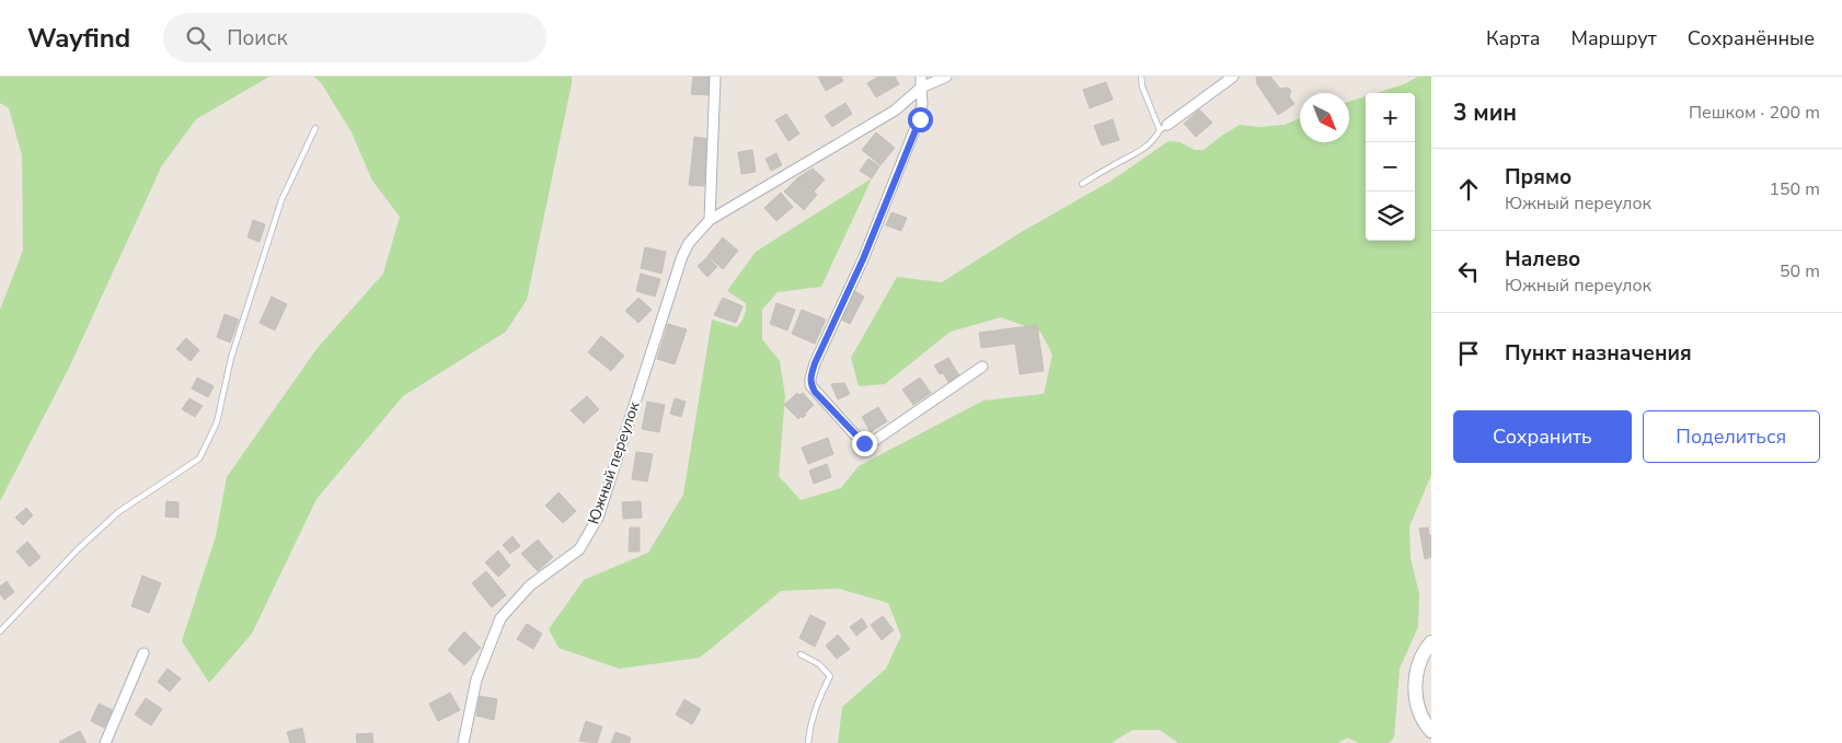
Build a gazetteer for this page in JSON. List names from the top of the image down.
{
  "streets": {
    "street": ["Южный переулок"]
  },
  "north": "bottom right",
  "page": {
    "header": "Wayfind",
    "search": "Поиск",
    "nav": ["Карта", "Маршрут", "Сохранённые"],
    "heading": ["3 мин", "Пешком · 200 m"],
    "map_buttons": ["+", "−"],
    "list": [
      ["Прямо", "Южный переулок", "150 m"],
      ["Налево", "Южный переулок", "50 m"],
      "Пункт назначения"
    ],
    "buttons": ["Сохранить", "Поделиться"]
  }
}
